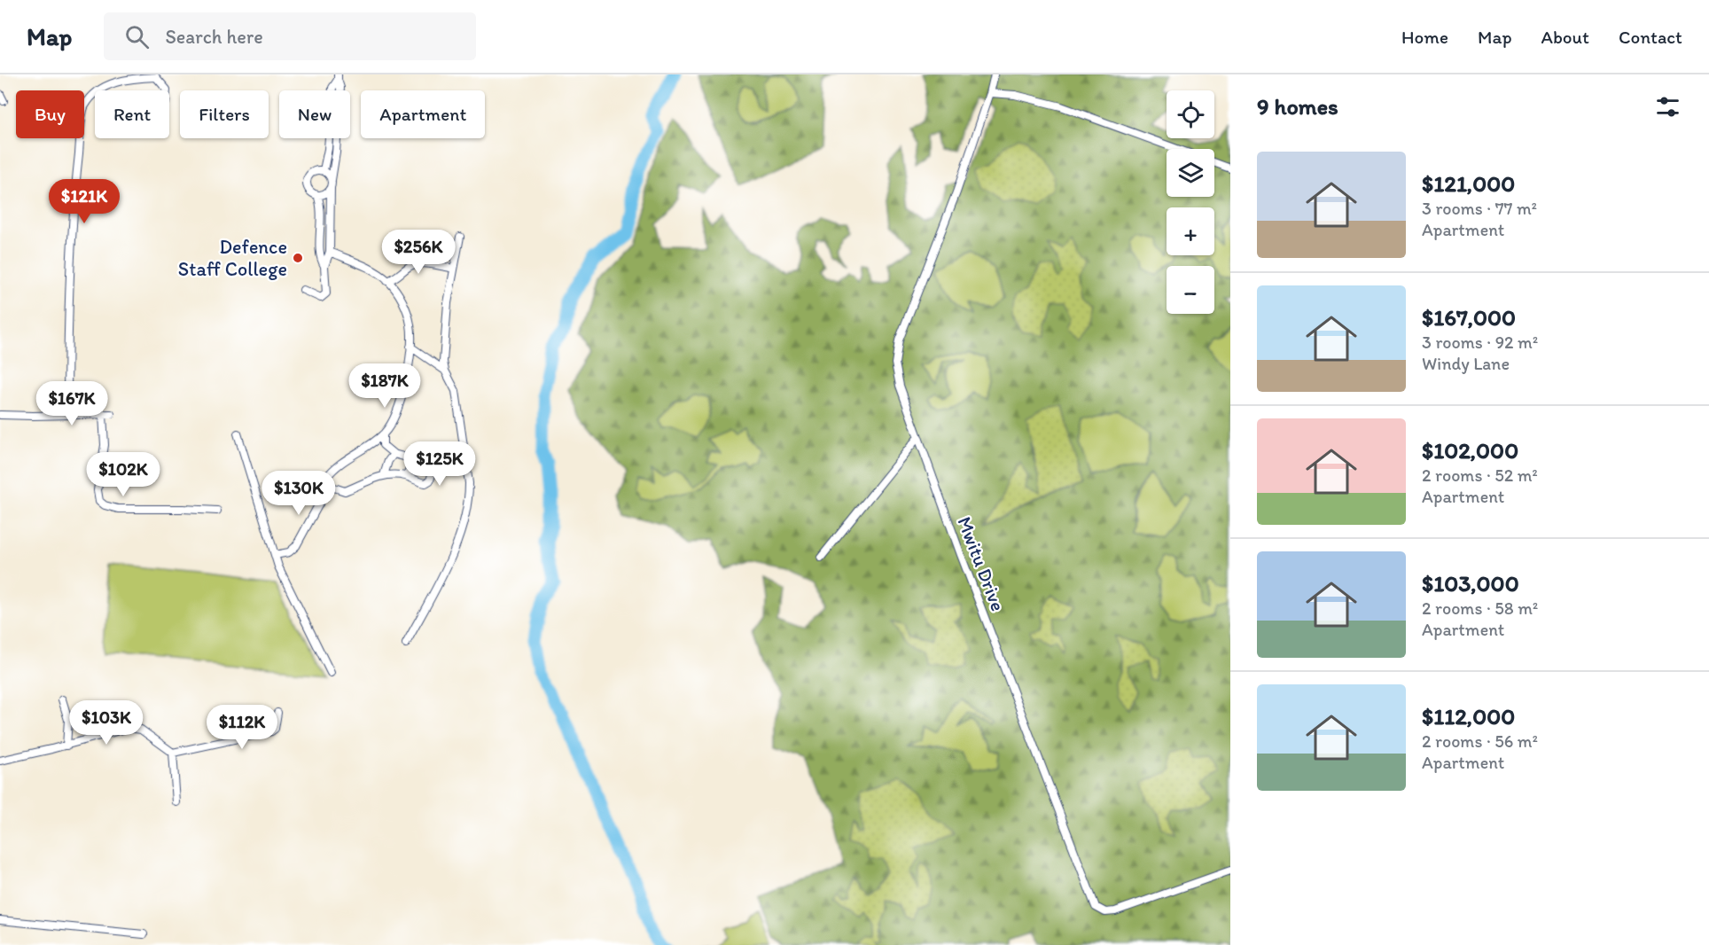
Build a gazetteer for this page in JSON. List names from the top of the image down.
{
  "streets": {
    "street": ["Mwitu Drive"]
  },
  "places": ["Defence Staff College"],
  "page": {
    "header": "Map",
    "search": "Search here",
    "nav": [
      "Home",
      "Map",
      "About",
      "Contact"
    ],
    "heading": "9 homes",
    "map_buttons": ["+", "−"],
    "chip": [
      "Buy",
      "Rent",
      "Filters",
      "New",
      "Apartment"
    ],
    "list": [
      {
        "name": "$121,000",
        "note": "3 rooms · 77 m² · Apartment"
      },
      {
        "name": "$167,000",
        "note": "3 rooms · 92 m² · Windy Lane"
      },
      {
        "name": "$102,000",
        "note": "2 rooms · 52 m² · Apartment"
      },
      {
        "name": "$103,000",
        "note": "2 rooms · 58 m² · Apartment"
      },
      {
        "name": "$112,000",
        "note": "2 rooms · 56 m² · Apartment"
      }
    ],
    "price": [
      "$121K",
      "$256K",
      "$187K",
      "$167K",
      "$125K",
      "$102K",
      "$130K",
      "$103K",
      "$112K"
    ]
  }
}
